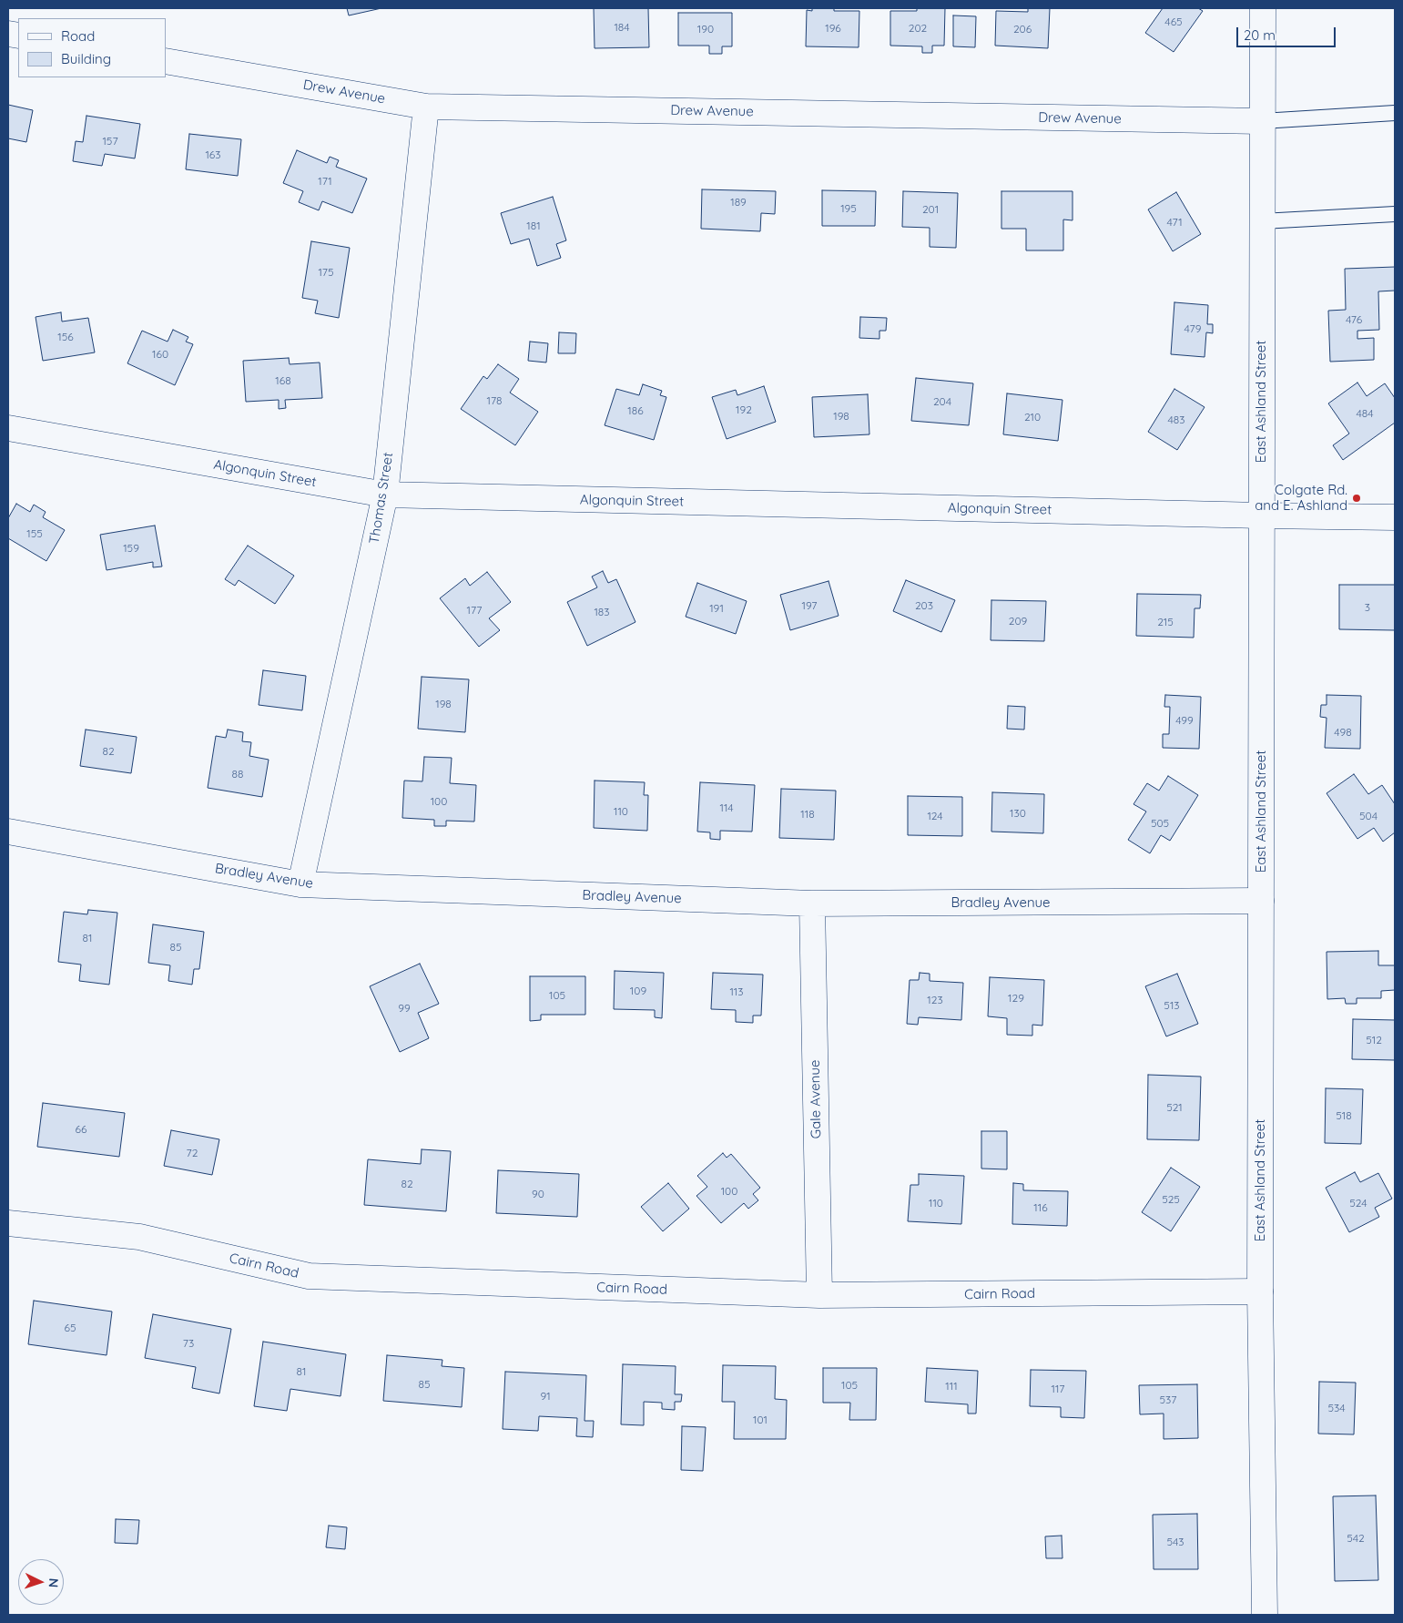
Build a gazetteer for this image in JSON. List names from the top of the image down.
{
  "streets": {
    "street": [
      "Drew Avenue",
      "East Ashland Street",
      "Algonquin Street",
      "Thomas Street",
      "Bradley Avenue",
      "Gale Avenue",
      "Cairn Road"
    ]
  },
  "crossings": [
    ["Drew Avenue", "East Ashland Street"],
    ["Drew Avenue", "Thomas Street"],
    ["East Ashland Street", "Algonquin Street"],
    ["East Ashland Street", "Bradley Avenue"],
    ["East Ashland Street", "Cairn Road"],
    ["Algonquin Street", "Thomas Street"],
    ["Thomas Street", "Bradley Avenue"],
    ["Bradley Avenue", "Gale Avenue"],
    ["Gale Avenue", "Cairn Road"]
  ],
  "places": ["Colgate Rd. and E. Ashland"],
  "house_numbers": [
    "465",
    "184",
    "196",
    "202",
    "190",
    "206",
    "157",
    "163",
    "171",
    "189",
    "195",
    "201",
    "471",
    "181",
    "175",
    "476",
    "479",
    "156",
    "160",
    "168",
    "178",
    "204",
    "192",
    "186",
    "484",
    "198",
    "210",
    "483",
    "155",
    "159",
    "197",
    "203",
    "3",
    "191",
    "177",
    "183",
    "209",
    "215",
    "198",
    "499",
    "498",
    "82",
    "88",
    "100",
    "114",
    "110",
    "130",
    "118",
    "124",
    "504",
    "505",
    "81",
    "85",
    "109",
    "113",
    "105",
    "129",
    "123",
    "513",
    "99",
    "512",
    "521",
    "518",
    "66",
    "72",
    "82",
    "100",
    "90",
    "525",
    "110",
    "524",
    "116",
    "65",
    "73",
    "81",
    "85",
    "105",
    "111",
    "117",
    "91",
    "537",
    "534",
    "101",
    "542",
    "543"
  ],
  "legend": ["Road", "Building"],
  "scale_bar": "20 m",
  "north": "right"
}
